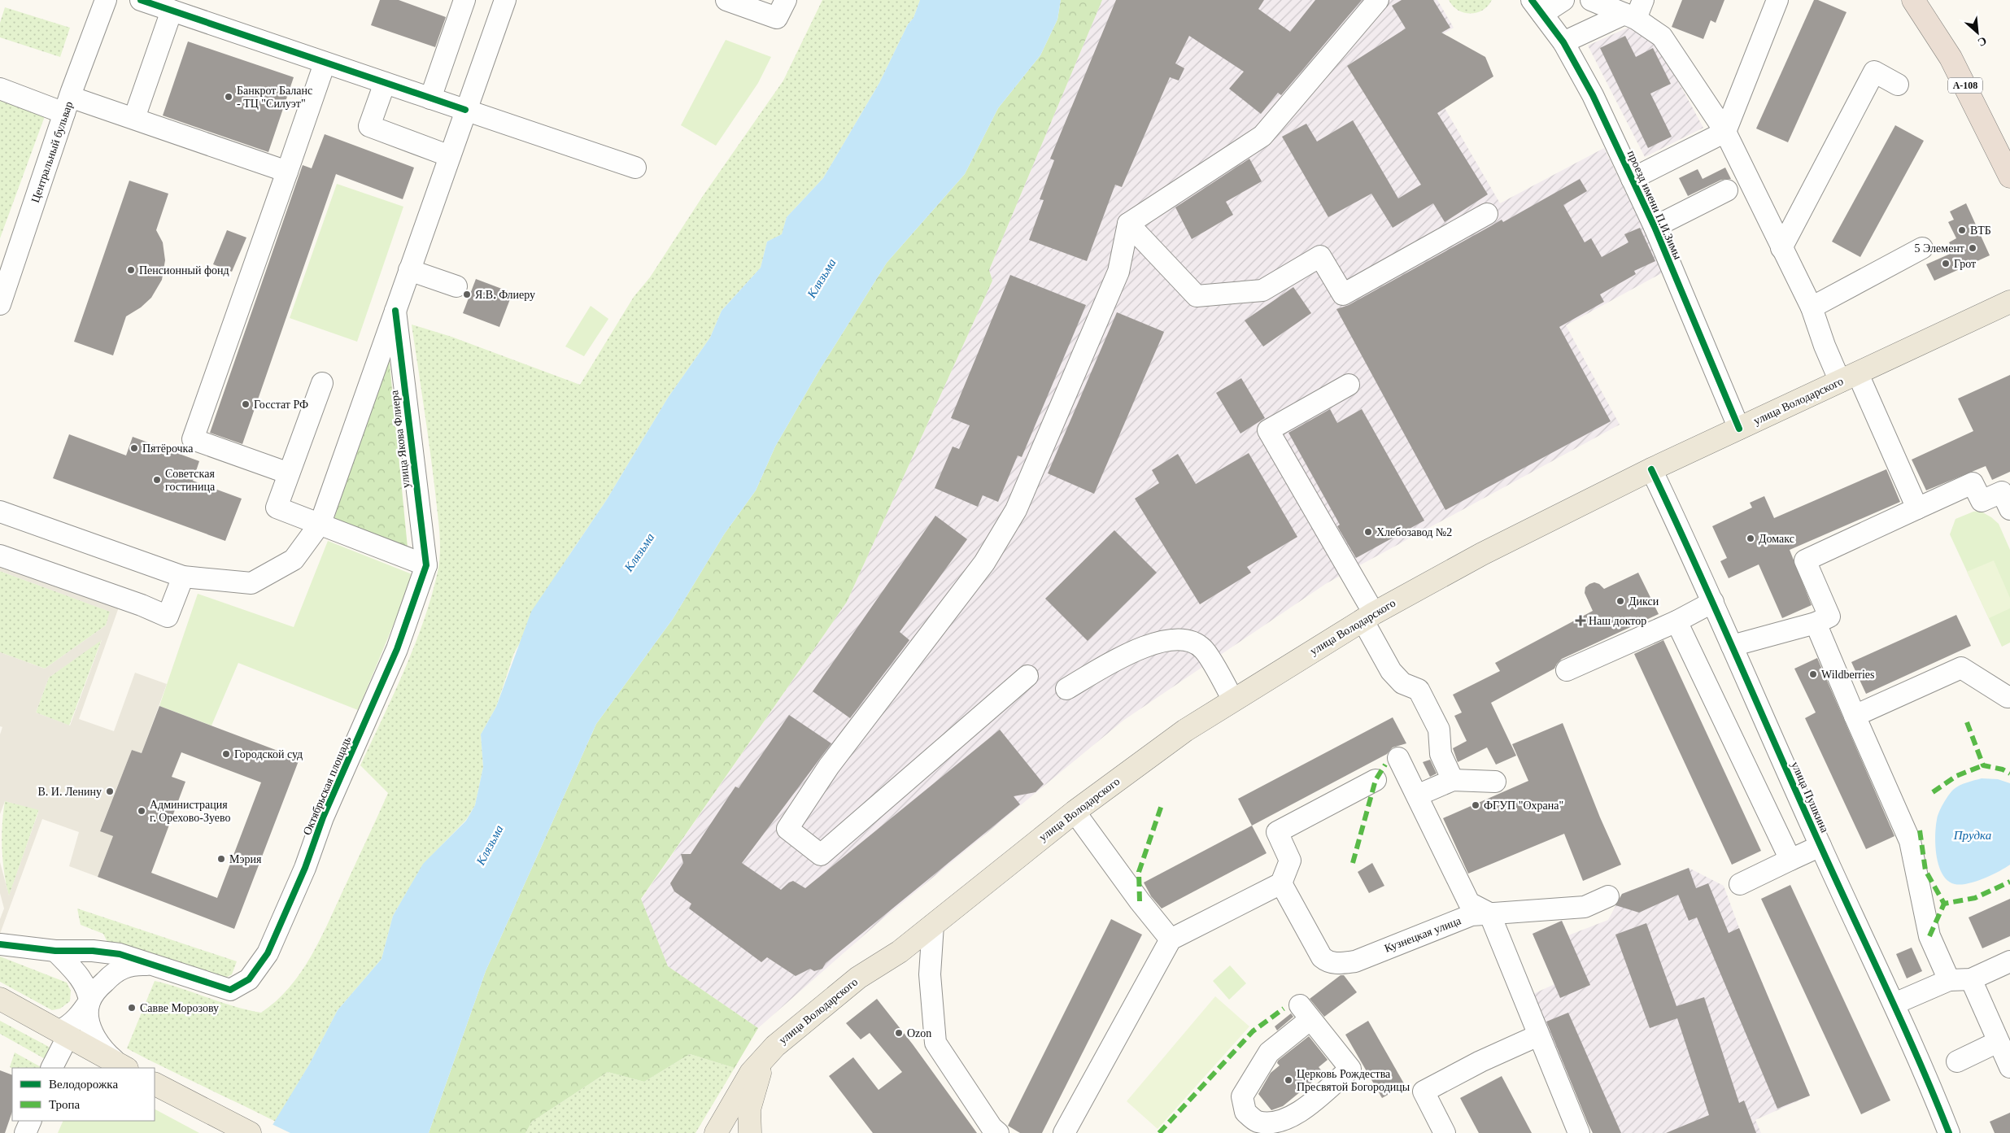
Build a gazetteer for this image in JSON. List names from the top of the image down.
{
  "streets": {
    "highway": ["А-108"],
    "main road": ["улица Володарского"],
    "street": [
      "Центральный бульвар",
      "проезд имени П.И.Зимы",
      "улица Якова Флиера",
      "Октябрьская площадь",
      "улица Пушкина",
      "Кузнецкая улица"
    ]
  },
  "crossings": [
    ["проезд имени П.И.Зимы", "улица Володарского"],
    ["улица Володарского", "улица Пушкина"],
    ["улица Якова Флиера", "Октябрьская площадь"]
  ],
  "water": ["Клязьма", "Прудка"],
  "places": {
    "other": [
      "Банкрот Баланс - ТЦ \"Силуэт\"",
      "ВТБ",
      "5 Элемент",
      "Грот",
      "Пенсионный фонд",
      "Я.В. Флиеру",
      "Госстат РФ",
      "Пятёрочка",
      "Советская гостиница",
      "Хлебозавод №2",
      "Домакс",
      "Дикси",
      "Wildberries",
      "Городской суд",
      "В. И. Ленину",
      "ФГУП \"Охрана\"",
      "Администрация г. Орехово-Зуево",
      "Мэрия",
      "Савве Морозову",
      "Ozon",
      "Церковь Рождества Пресвятой Богородицы"
    ],
    "health": ["Наш доктор"]
  },
  "legend": ["Велодорожка", "Тропа"],
  "north": "bottom right"
}
